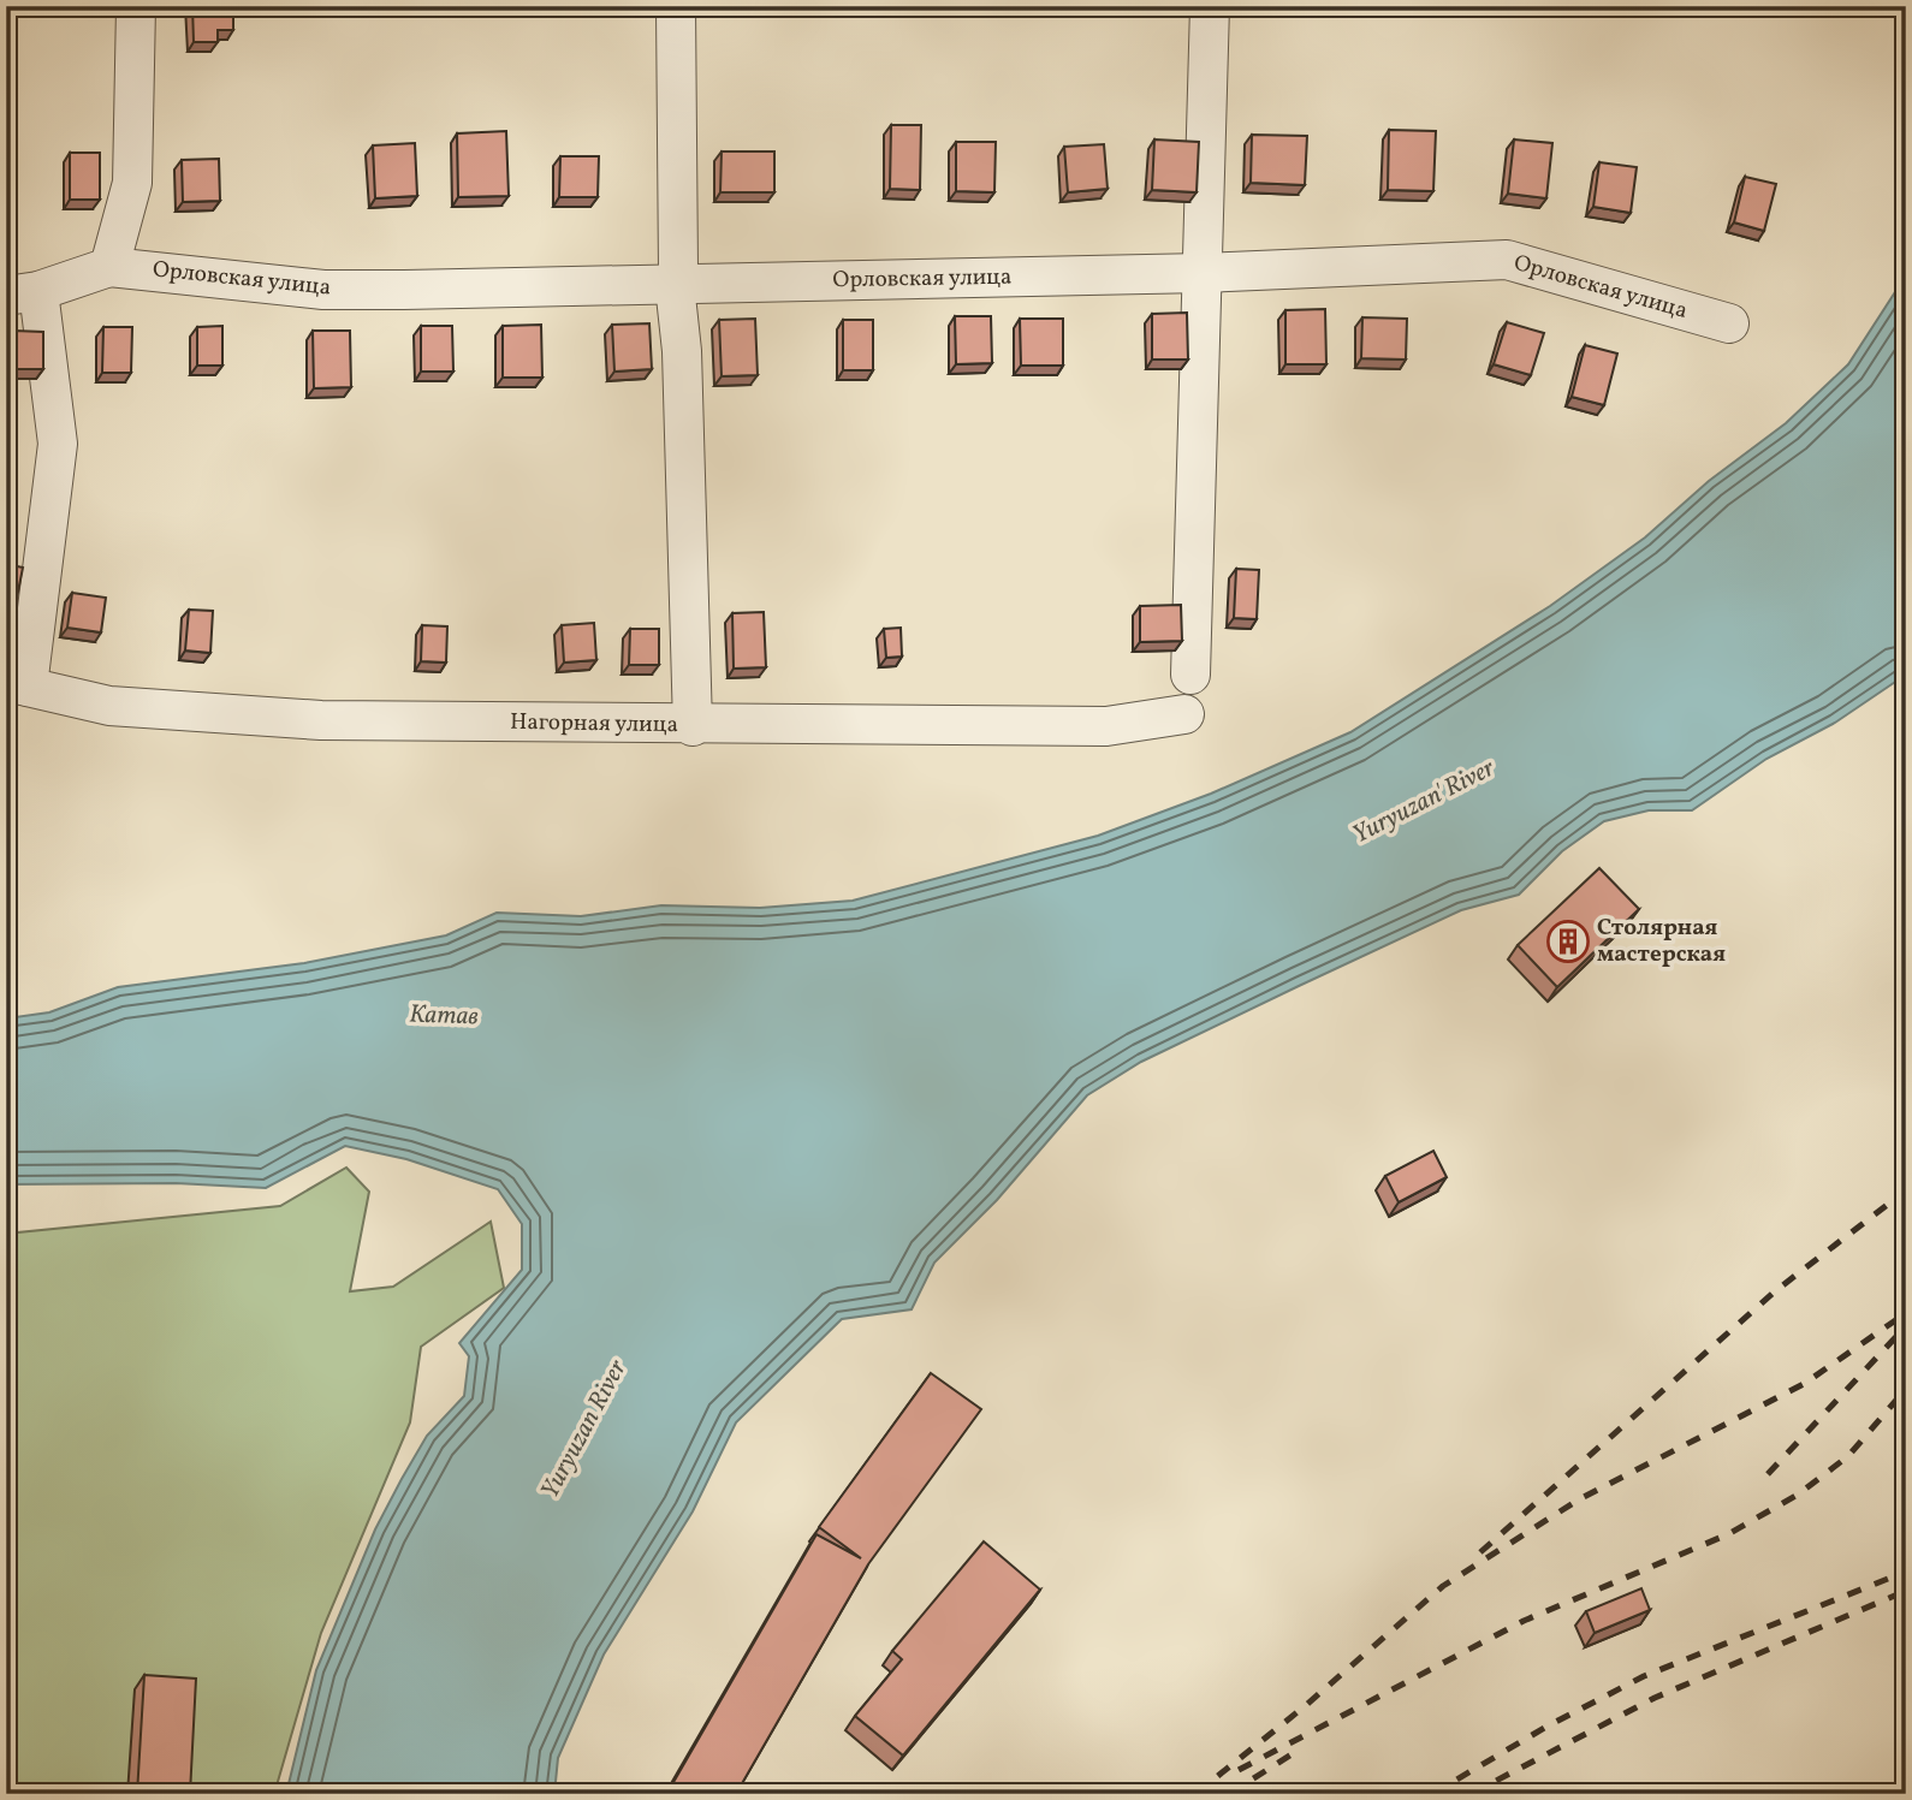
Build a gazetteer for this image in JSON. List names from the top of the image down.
{
  "streets": {
    "street": ["Орловская улица", "Нагорная улица"]
  },
  "water": ["Yuryuzan' River", "Катав", "Yuryuzan River"],
  "places": {
    "building": ["Столярная мастерская"]
  }
}
